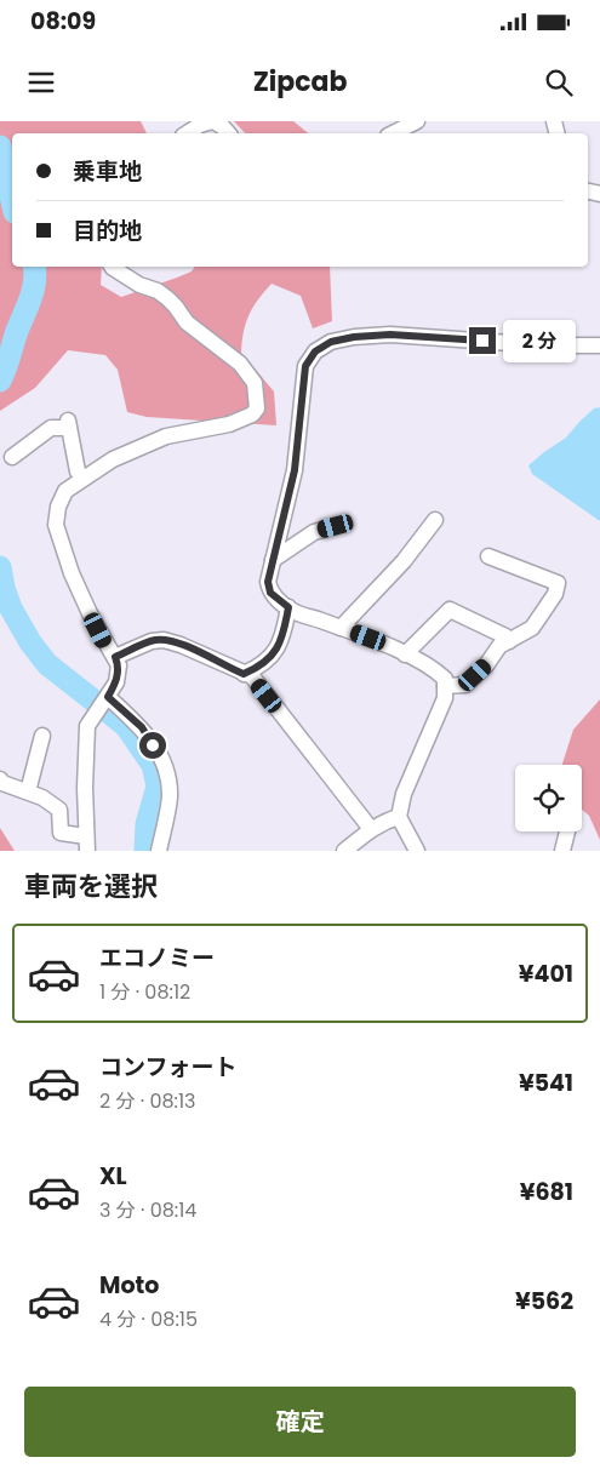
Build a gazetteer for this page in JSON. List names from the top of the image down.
{
  "page": {
    "status": "08:09",
    "header": "Zipcab",
    "banner": ["乗車地", "目的地"],
    "bubble": "2 分",
    "heading": "車両を選択",
    "list": [
      {
        "name": "エコノミー",
        "note": "1 分 · 08:12",
        "value": "¥401"
      },
      {
        "name": "コンフォート",
        "note": "2 分 · 08:13",
        "value": "¥541"
      },
      {
        "name": "XL",
        "note": "3 分 · 08:14",
        "value": "¥681"
      },
      {
        "name": "Moto",
        "note": "4 分 · 08:15",
        "value": "¥562"
      }
    ],
    "buttons": "確定"
  }
}
